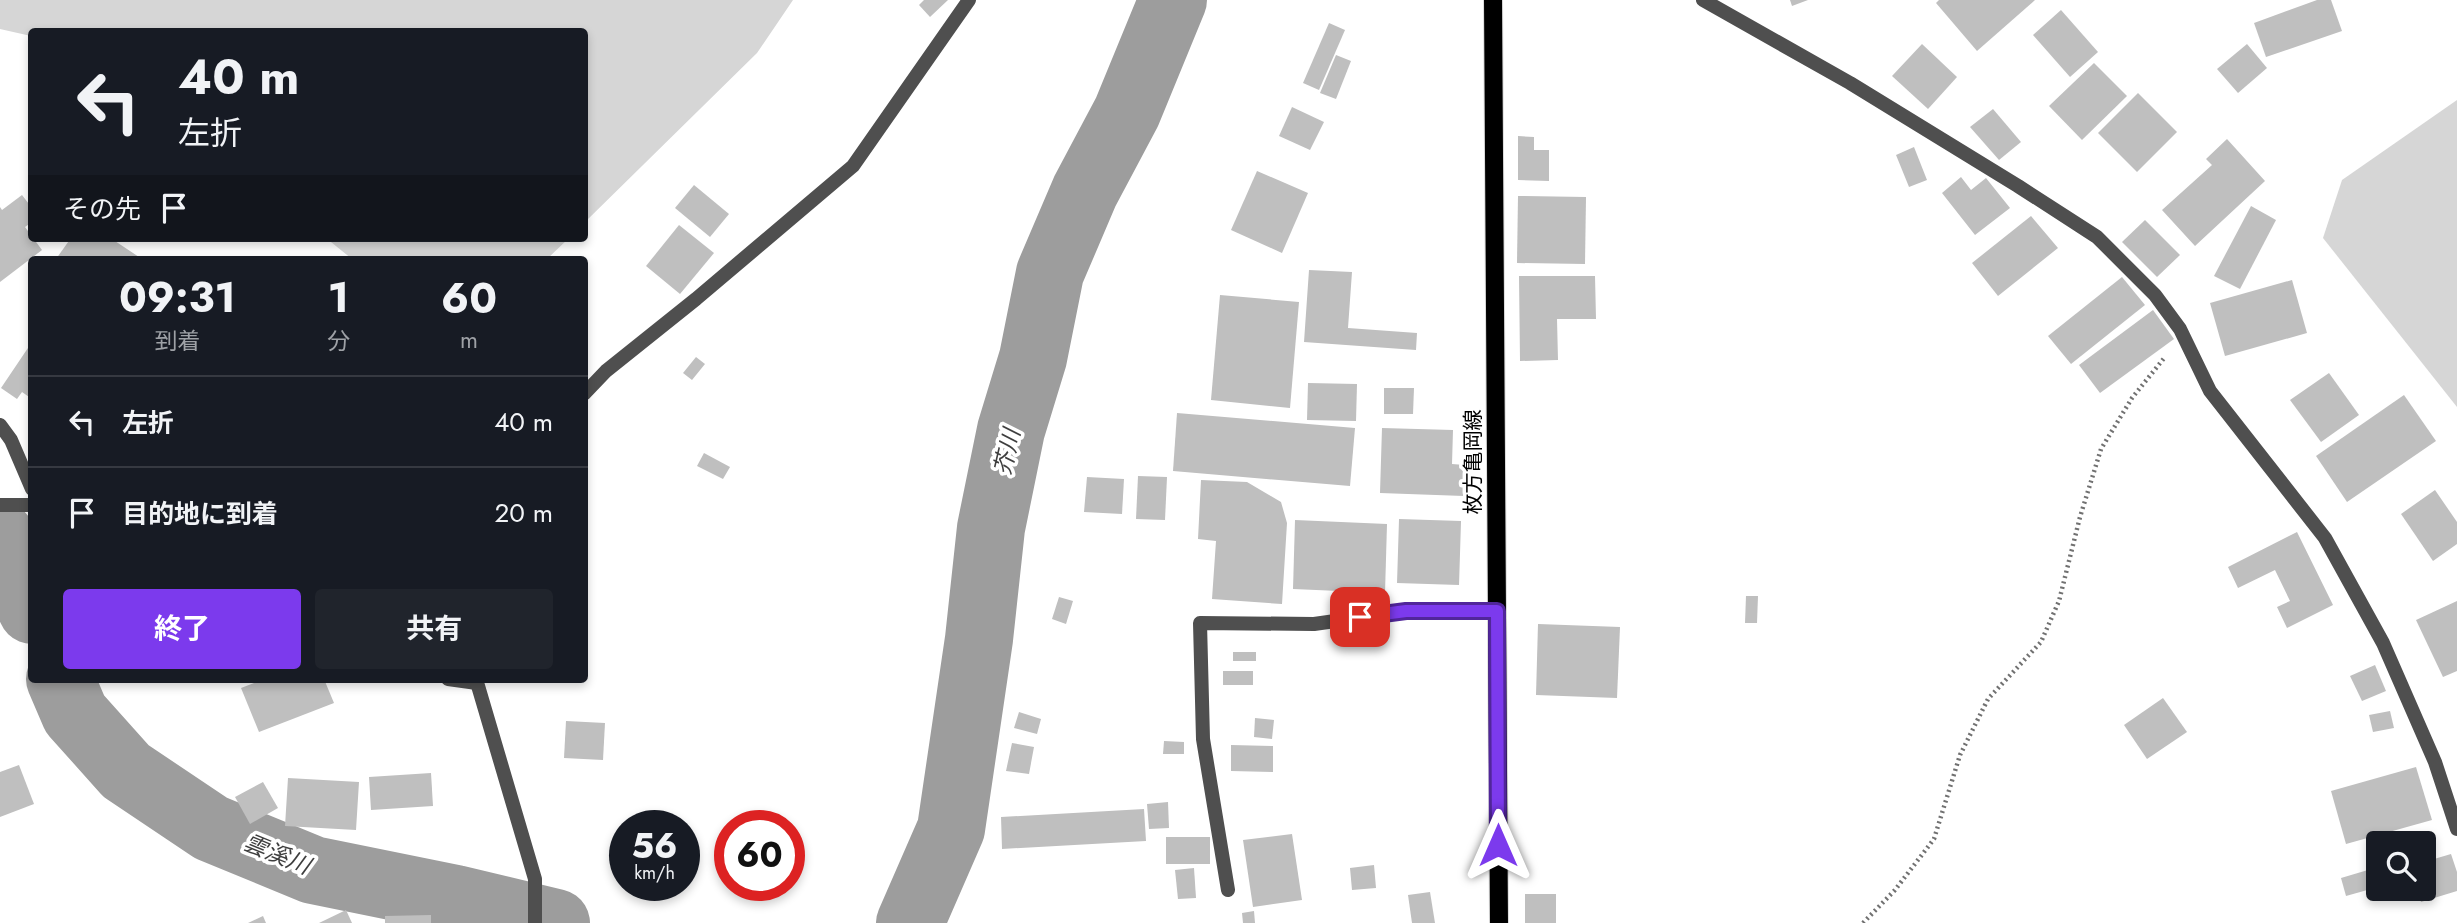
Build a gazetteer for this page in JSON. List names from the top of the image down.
{
  "streets": {
    "main road": ["枚方亀岡線"]
  },
  "water": ["芥川", "雲溪川"],
  "page": {
    "turn": ["40 m", "左折"],
    "then": "その先",
    "eta": [
      "09:31",
      "到着",
      "1",
      "分",
      "60",
      "m"
    ],
    "list": [
      {
        "name": "左折",
        "value": "40 m"
      },
      {
        "name": "目的地に到着",
        "value": "20 m"
      }
    ],
    "buttons": ["終了", "共有"],
    "speed": "56 km/h",
    "limit": "60"
  }
}
